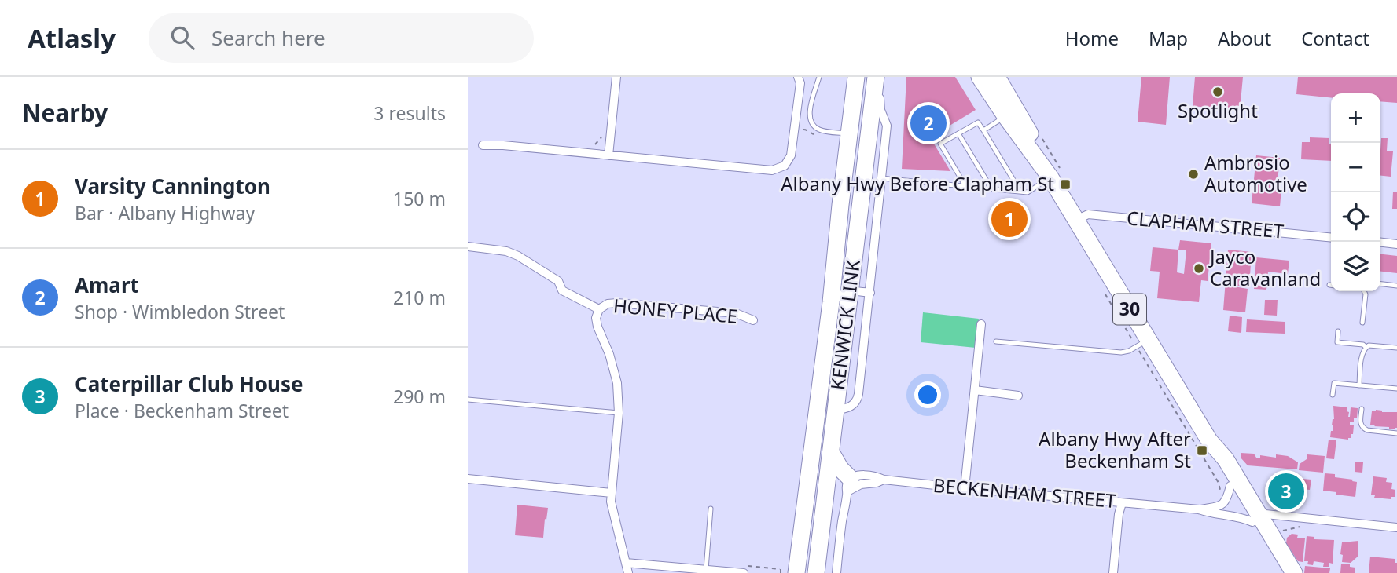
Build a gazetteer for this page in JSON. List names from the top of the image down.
{
  "streets": {
    "highway": ["30", "KENWICK LINK"],
    "street": ["CLAPHAM STREET", "HONEY PLACE", "BECKENHAM STREET"]
  },
  "crossings": [
    ["CLAPHAM STREET", "30"],
    ["30", "BECKENHAM STREET"]
  ],
  "places": {
    "other": ["Spotlight", "Ambrosio Automotive", "Jayco Caravanland"],
    "transit": ["Albany Hwy Before Clapham St", "Albany Hwy After Beckenham St"]
  },
  "page": {
    "header": "Atlasly",
    "search": "Search here",
    "nav": [
      "Home",
      "Map",
      "About",
      "Contact"
    ],
    "heading": ["Nearby", "3 results"],
    "map_buttons": ["+", "−"],
    "pins": ["2", "1", "3"],
    "list": [
      {
        "mark": "1",
        "name": "Varsity Cannington",
        "note": "Bar · Albany Highway",
        "value": "150 m"
      },
      {
        "mark": "2",
        "name": "Amart",
        "note": "Shop · Wimbledon Street",
        "value": "210 m"
      },
      {
        "mark": "3",
        "name": "Caterpillar Club House",
        "note": "Place · Beckenham Street",
        "value": "290 m"
      }
    ]
  }
}
